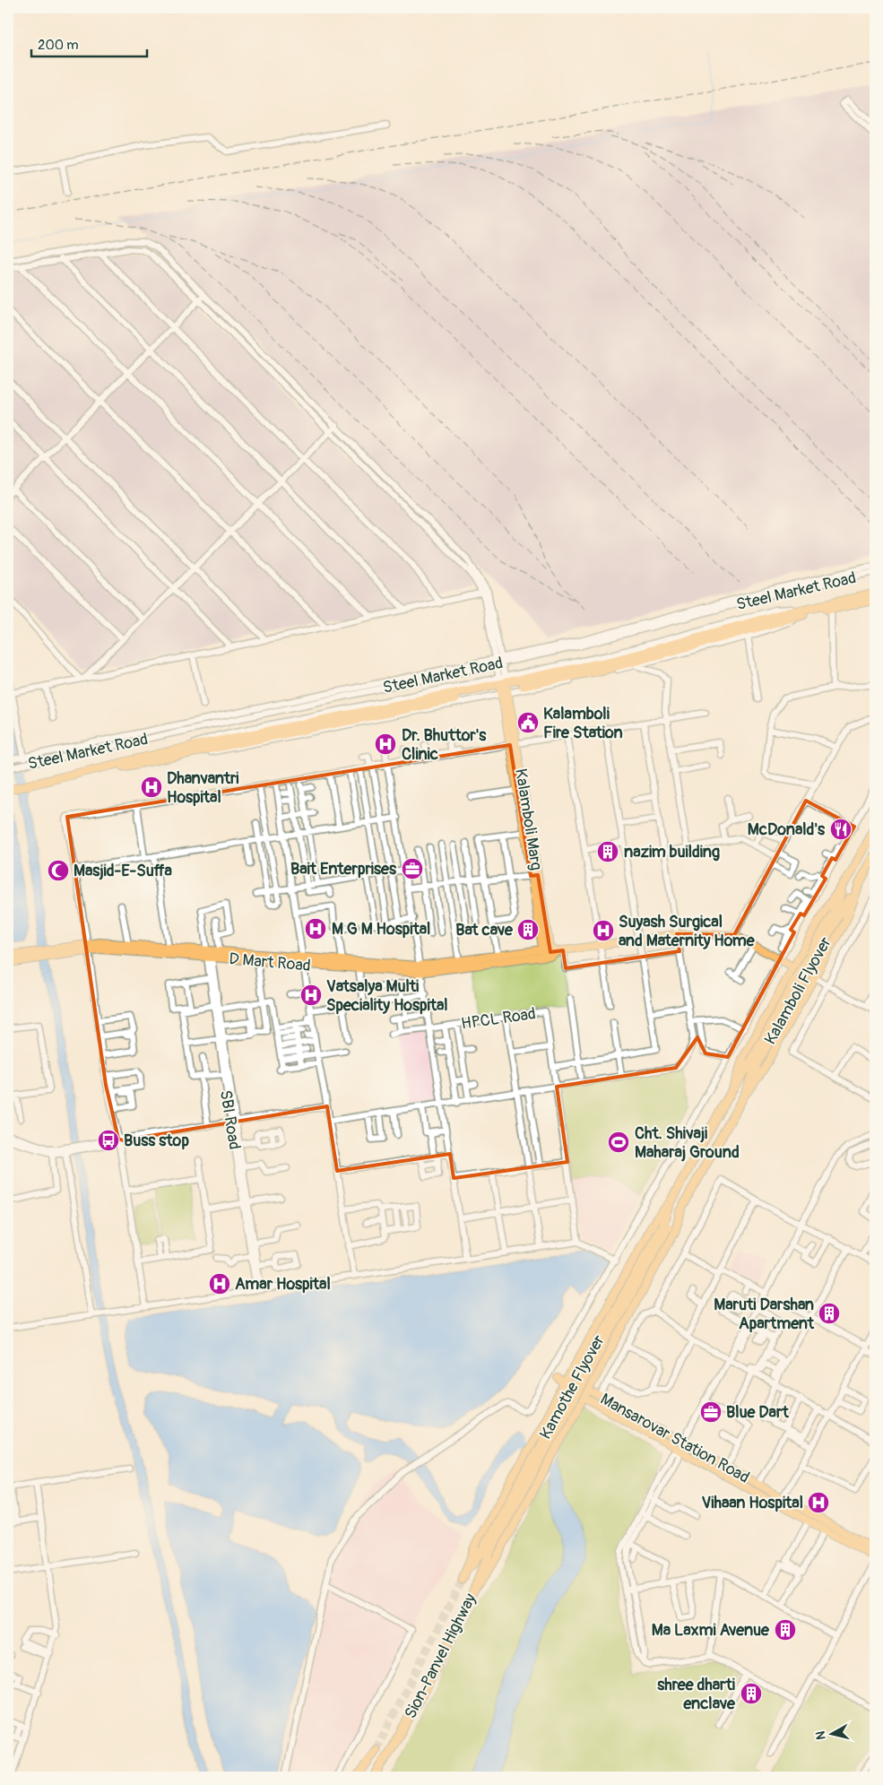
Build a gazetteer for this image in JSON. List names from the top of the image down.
{
  "streets": {
    "highway": ["Kalamboli Flyover", "Kamothe Flyover", "Sion-Panvel Highway"],
    "main road": ["Kalamboli Marg", "D Mart Road", "Mansarovar Station Road"],
    "street": ["Steel Market Road", "HPCL Road", "SBI Road"]
  },
  "crossings": [
    ["Kalamboli Marg", "D Mart Road"],
    ["D Mart Road", "SBI Road"],
    ["Kamothe Flyover", "Sion-Panvel Highway"],
    ["Mansarovar Station Road", "Sion-Panvel Highway"]
  ],
  "places": {
    "public building": ["Kalamboli Fire Station"],
    "hospital": [
      "Dr. Bhuttor's Clinic",
      "Dhanvantri Hospital",
      "M G M Hospital",
      "Suyash Surgical and Maternity Home",
      "Vatsalya Multi Speciality Hospital",
      "Amar Hospital",
      "Vihaan Hospital"
    ],
    "restaurant": ["McDonald's"],
    "building": [
      "nazim building",
      "Bat cave",
      "Maruti Darshan Apartment",
      "Ma Laxmi Avenue",
      "shree dharti enclave"
    ],
    "office": ["Bait Enterprises", "Blue Dart"],
    "mosque": ["Masjid-E-Suffa"],
    "bus stop": ["Buss stop"],
    "sports": ["Cht. Shivaji Maharaj Ground"]
  },
  "scale_bar": "200 m",
  "north": "left"
}
